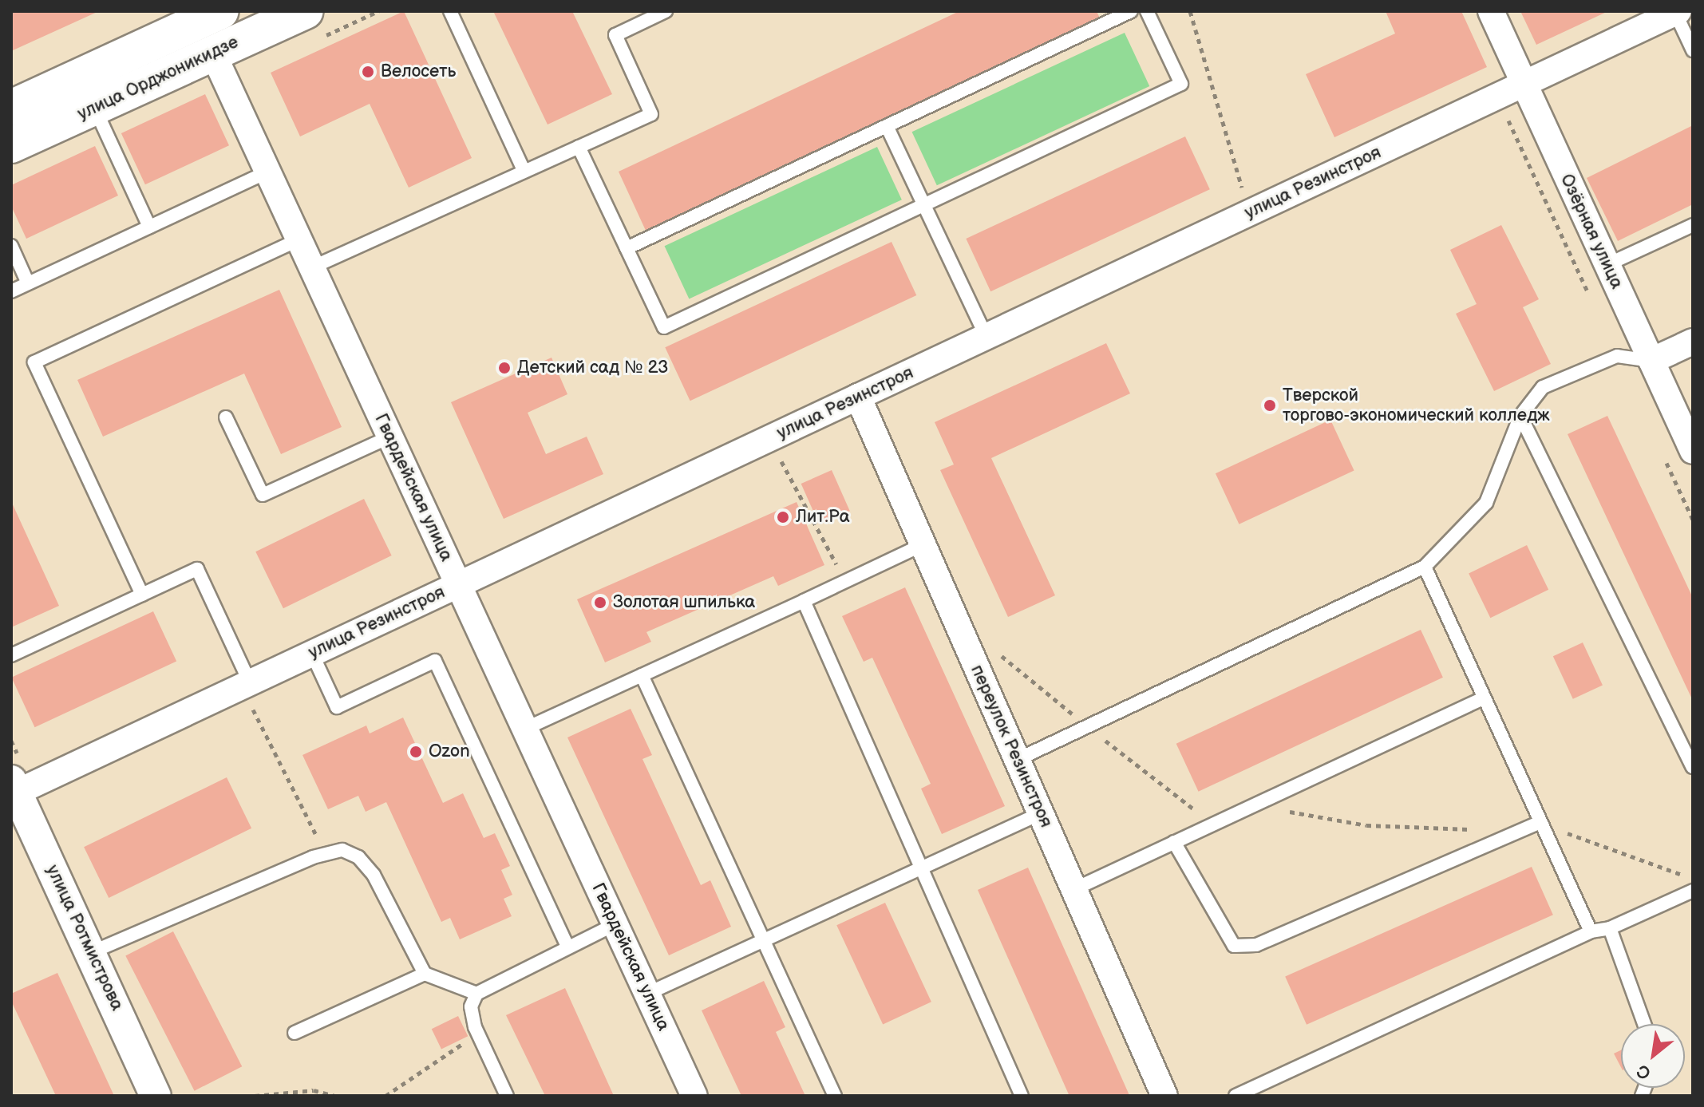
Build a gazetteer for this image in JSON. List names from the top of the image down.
{
  "streets": {
    "main road": ["улица Орджоникидзе"],
    "street": [
      "улица Резинстроя",
      "Озёрная улица",
      "Гвардейская улица",
      "переулок Резинстроя",
      "улица Ротмистрова"
    ]
  },
  "crossings": [
    ["улица Орджоникидзе", "Гвардейская улица"],
    ["улица Резинстроя", "Озёрная улица"],
    ["улица Резинстроя", "Гвардейская улица"],
    ["улица Резинстроя", "переулок Резинстроя"],
    ["улица Резинстроя", "улица Ротмистрова"]
  ],
  "places": [
    "Велосеть",
    "Детский сад № 23",
    "Тверской торгово-экономический колледж",
    "Лит.Ра",
    "Золотая шпилька",
    "Ozon"
  ],
  "north": "bottom left"
}
